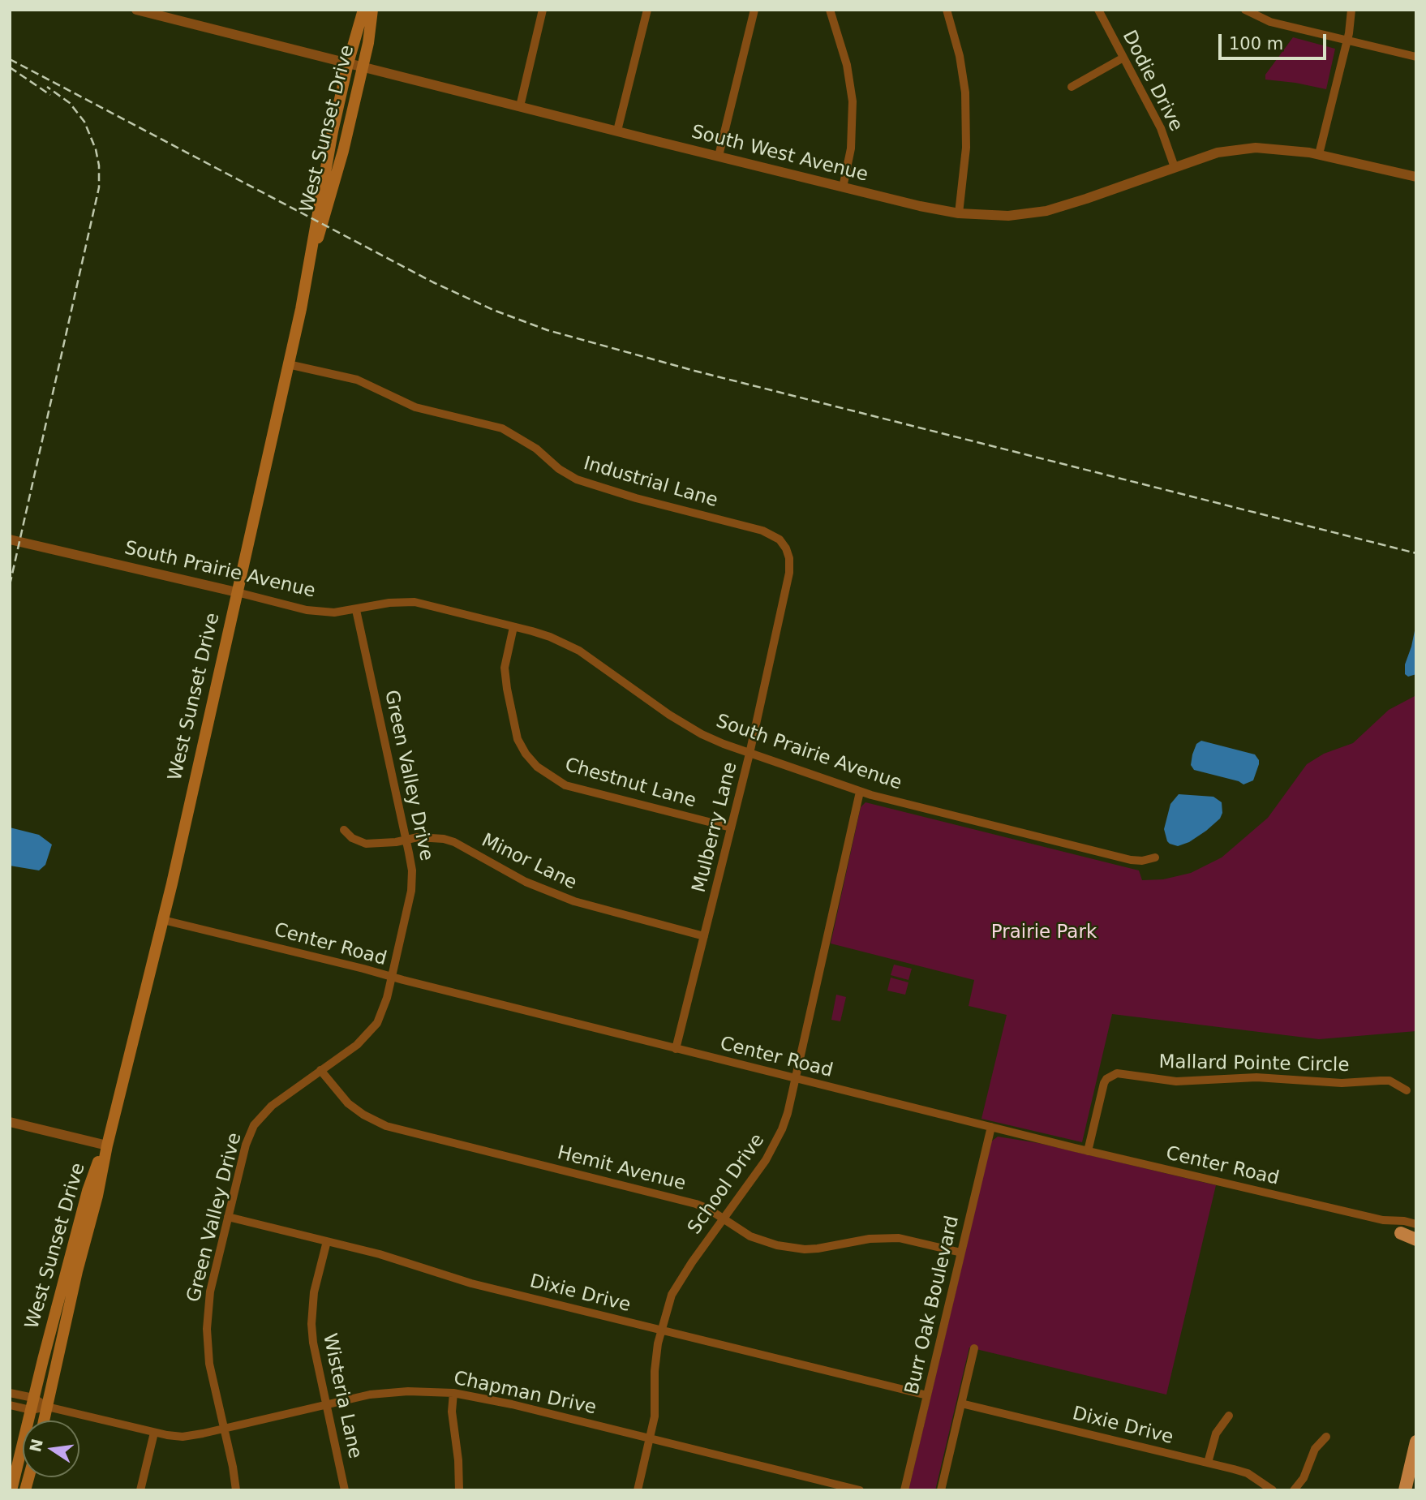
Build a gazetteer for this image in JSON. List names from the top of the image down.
{
  "streets": {
    "main road": ["West Sunset Drive"],
    "street": [
      "Dodie Drive",
      "South West Avenue",
      "Industrial Lane",
      "South Prairie Avenue",
      "Green Valley Drive",
      "Chestnut Lane",
      "Mulberry Lane",
      "Minor Lane",
      "Center Road",
      "Mallard Pointe Circle",
      "Hemit Avenue",
      "School Drive",
      "Dixie Drive",
      "Burr Oak Boulevard",
      "Chapman Drive",
      "Wisteria Lane"
    ]
  },
  "crossings": [
    ["Dodie Drive", "South West Avenue"],
    ["West Sunset Drive", "South West Avenue"],
    ["West Sunset Drive", "Industrial Lane"],
    ["West Sunset Drive", "South Prairie Avenue"],
    ["West Sunset Drive", "Center Road"],
    ["West Sunset Drive", "Chapman Drive"],
    ["Industrial Lane", "Mulberry Lane"],
    ["South Prairie Avenue", "Green Valley Drive"],
    ["South Prairie Avenue", "Chestnut Lane"],
    ["South Prairie Avenue", "Mulberry Lane"],
    ["South Prairie Avenue", "School Drive"],
    ["Green Valley Drive", "Minor Lane"],
    ["Green Valley Drive", "Center Road"],
    ["Green Valley Drive", "Hemit Avenue"],
    ["Green Valley Drive", "Dixie Drive"],
    ["Green Valley Drive", "Chapman Drive"],
    ["Chestnut Lane", "Mulberry Lane"],
    ["Mulberry Lane", "Minor Lane"],
    ["Mulberry Lane", "Center Road"],
    ["Center Road", "Mallard Pointe Circle"],
    ["Center Road", "School Drive"],
    ["Center Road", "Burr Oak Boulevard"],
    ["Hemit Avenue", "School Drive"],
    ["Hemit Avenue", "Burr Oak Boulevard"],
    ["School Drive", "Dixie Drive"],
    ["School Drive", "Chapman Drive"],
    ["Dixie Drive", "Burr Oak Boulevard"],
    ["Dixie Drive", "Wisteria Lane"],
    ["Chapman Drive", "Wisteria Lane"]
  ],
  "parks": ["Prairie Park"],
  "scale_bar": "100 m",
  "north": "left"
}
